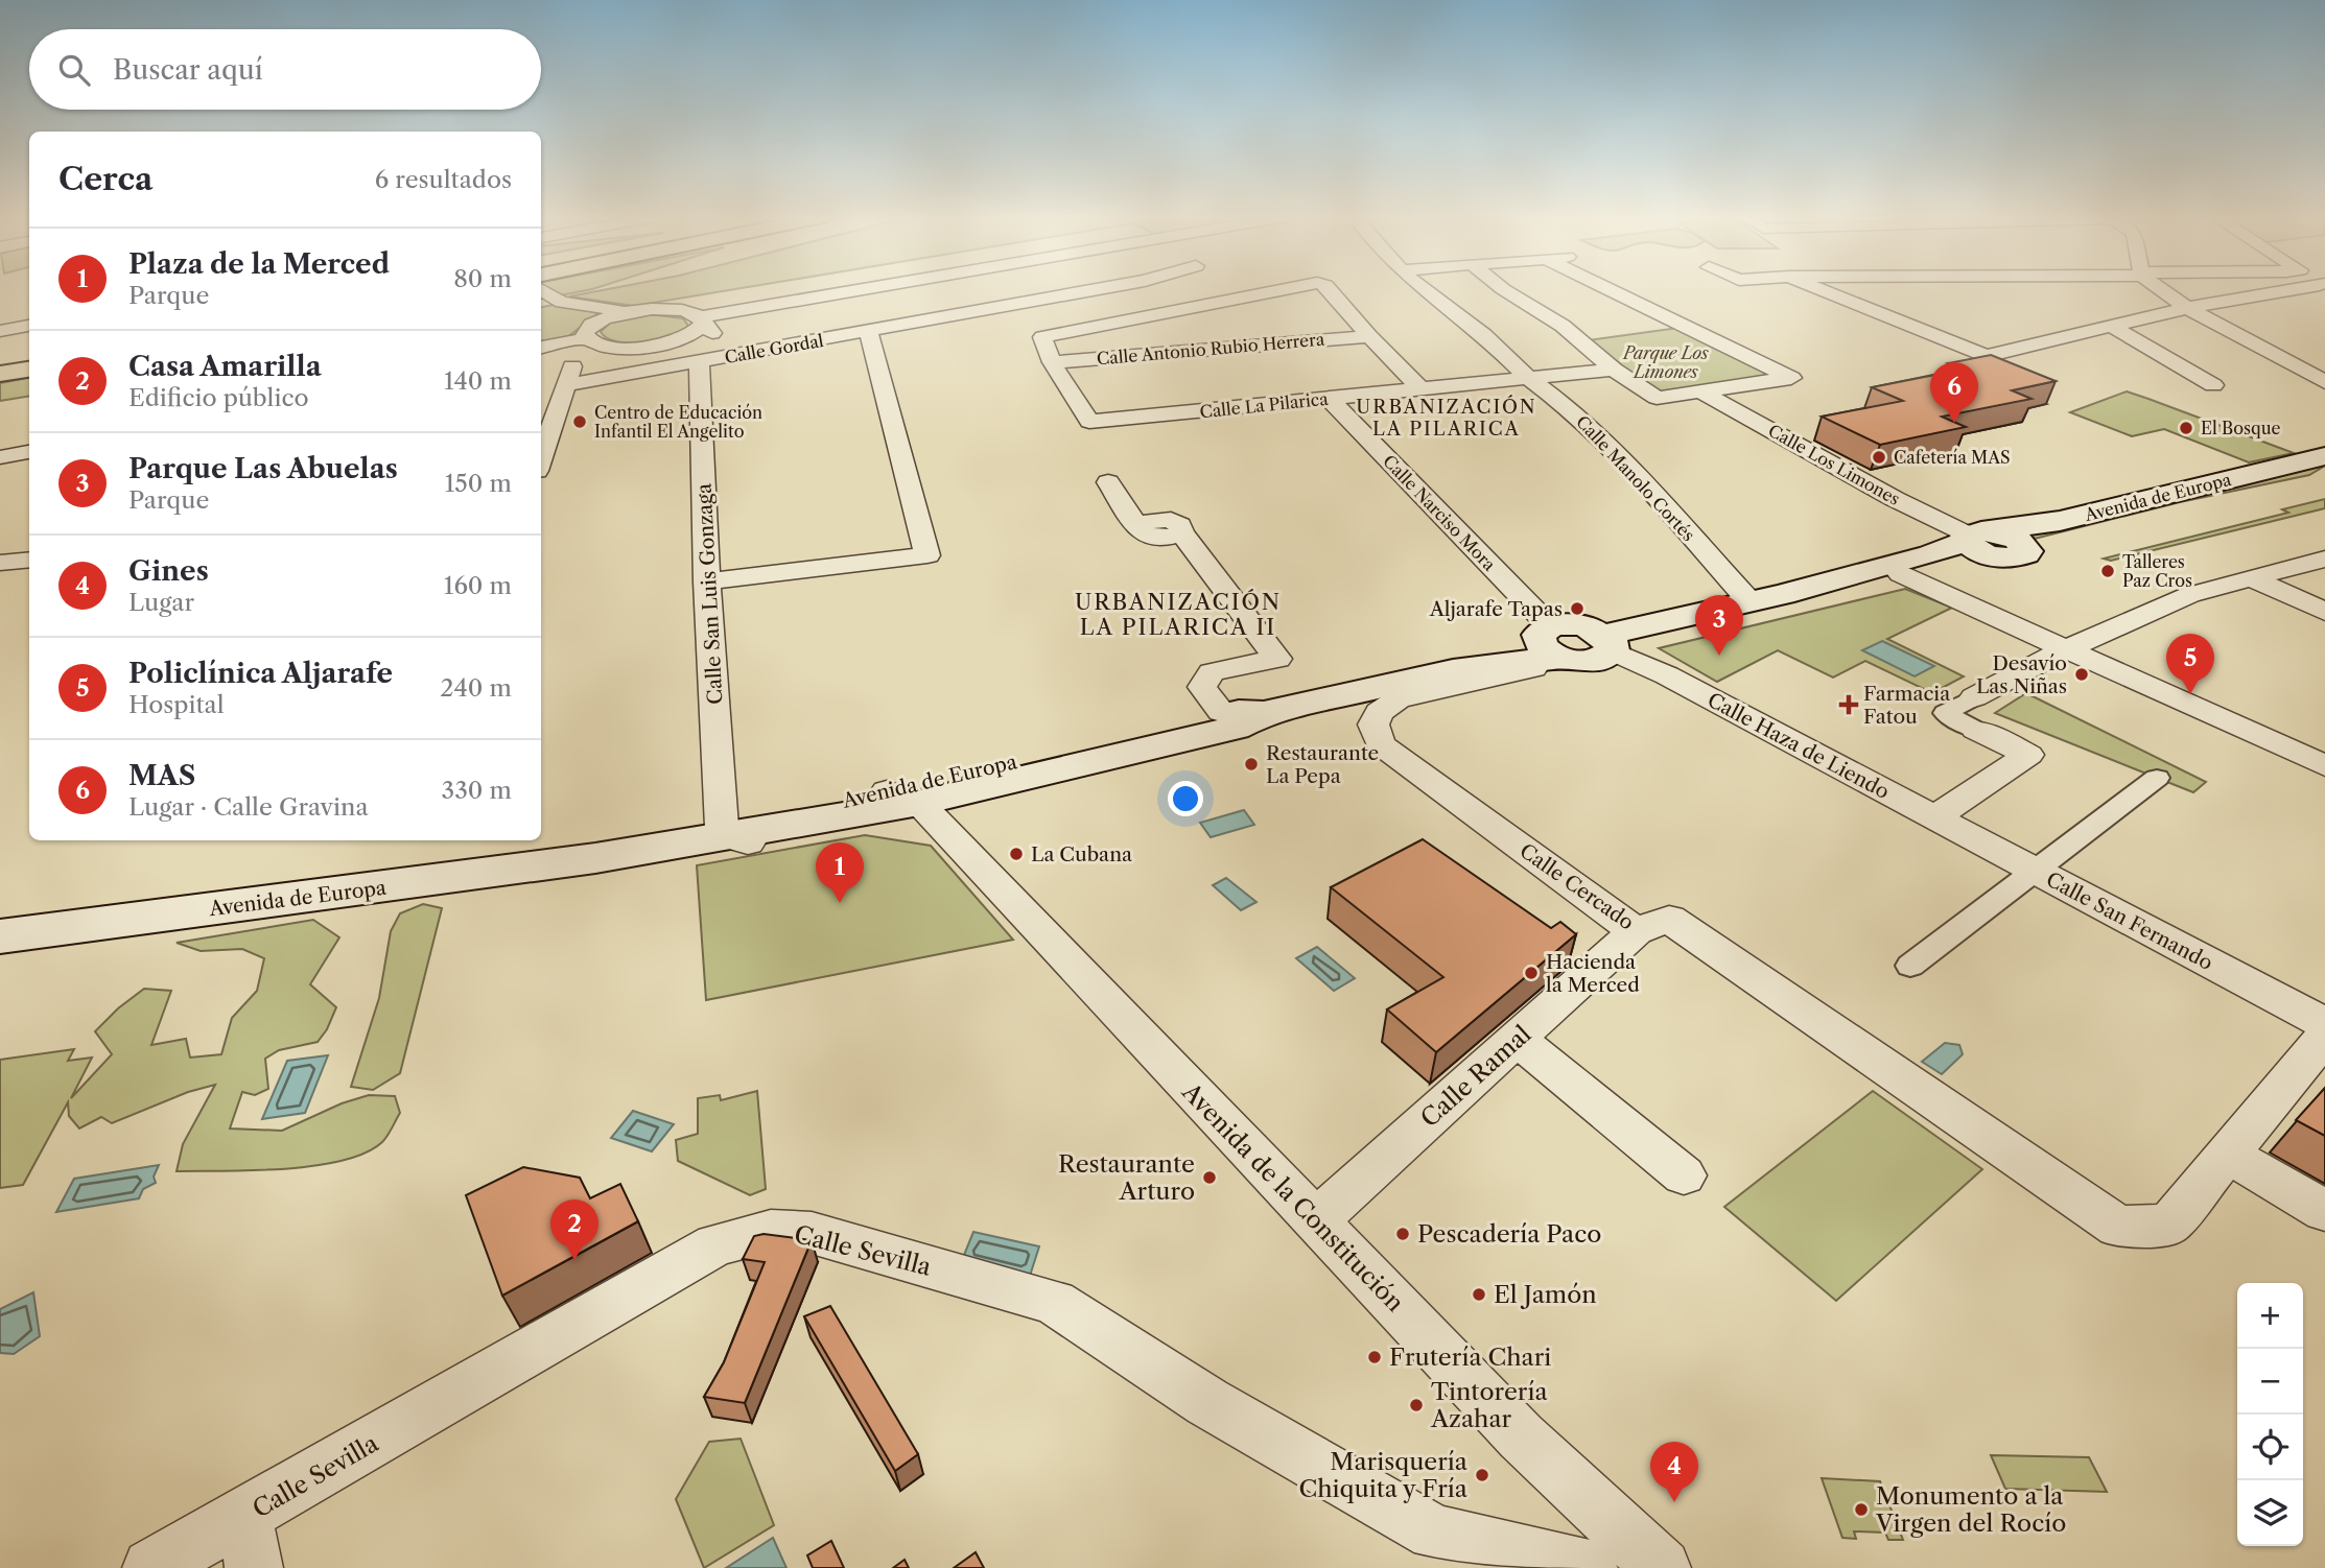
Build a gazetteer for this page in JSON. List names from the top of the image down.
{
  "streets": {
    "main road": ["Avenida de Europa"],
    "street": [
      "Calle Gordal",
      "Calle Antonio Rubio Herrera",
      "Calle La Pilarica",
      "Calle Los Limones",
      "Calle Manolo Cortés",
      "Calle Narciso Mora",
      "Calle San Luis Gonzaga",
      "Calle Haza de Liendo",
      "Calle Cercado",
      "Calle San Fernando",
      "Calle Ramal",
      "Avenida de la Constitución",
      "Calle Sevilla"
    ]
  },
  "crossings": [
    ["Calle Gordal", "Calle San Luis Gonzaga"],
    ["Calle Antonio Rubio Herrera", "Calle La Pilarica"],
    ["Calle La Pilarica", "Calle Manolo Cortés"],
    ["Calle La Pilarica", "Calle Narciso Mora"],
    ["Calle Los Limones", "Avenida de Europa"],
    ["Calle Manolo Cortés", "Avenida de Europa"],
    ["Avenida de Europa", "Calle Narciso Mora"],
    ["Avenida de Europa", "Calle San Luis Gonzaga"],
    ["Avenida de Europa", "Calle Cercado"],
    ["Avenida de Europa", "Avenida de la Constitución"],
    ["Calle Narciso Mora", "Calle Cercado"],
    ["Calle Haza de Liendo", "Calle San Fernando"],
    ["Calle Cercado", "Calle Ramal"],
    ["Calle Ramal", "Avenida de la Constitución"]
  ],
  "districts": ["URBANIZACIÓN LA PILARICA", "URBANIZACIÓN LA PILARICA II"],
  "parks": ["Parque Los Limones"],
  "places": {
    "other": [
      "Centro de Educación Infantil El Angelito",
      "El Bosque",
      "Cafetería MAS",
      "Talleres Paz Cros",
      "Aljarafe Tapas",
      "Desavío Las Niñas",
      "Restaurante La Pepa",
      "La Cubana",
      "Hacienda la Merced",
      "Restaurante Arturo",
      "Pescadería Paco",
      "El Jamón",
      "Frutería Chari",
      "Tintorería Azahar",
      "Marisquería Chiquita y Fría",
      "Monumento a la Virgen del Rocío"
    ],
    "health": ["Farmacia Fatou"]
  },
  "page": {
    "search": "Buscar aquí",
    "heading": ["Cerca", "6 resultados"],
    "list": [
      {
        "mark": "1",
        "name": "Plaza de la Merced",
        "note": "Parque",
        "value": "80 m"
      },
      {
        "mark": "2",
        "name": "Casa Amarilla",
        "note": "Edificio público",
        "value": "140 m"
      },
      {
        "mark": "3",
        "name": "Parque Las Abuelas",
        "note": "Parque",
        "value": "150 m"
      },
      {
        "mark": "4",
        "name": "Gines",
        "note": "Lugar",
        "value": "160 m"
      },
      {
        "mark": "5",
        "name": "Policlínica Aljarafe",
        "note": "Hospital",
        "value": "240 m"
      },
      {
        "mark": "6",
        "name": "MAS",
        "note": "Lugar · Calle Gravina",
        "value": "330 m"
      }
    ],
    "pins": [
      "6",
      "3",
      "5",
      "1",
      "2",
      "4"
    ],
    "map_buttons": ["+", "−"]
  }
}
